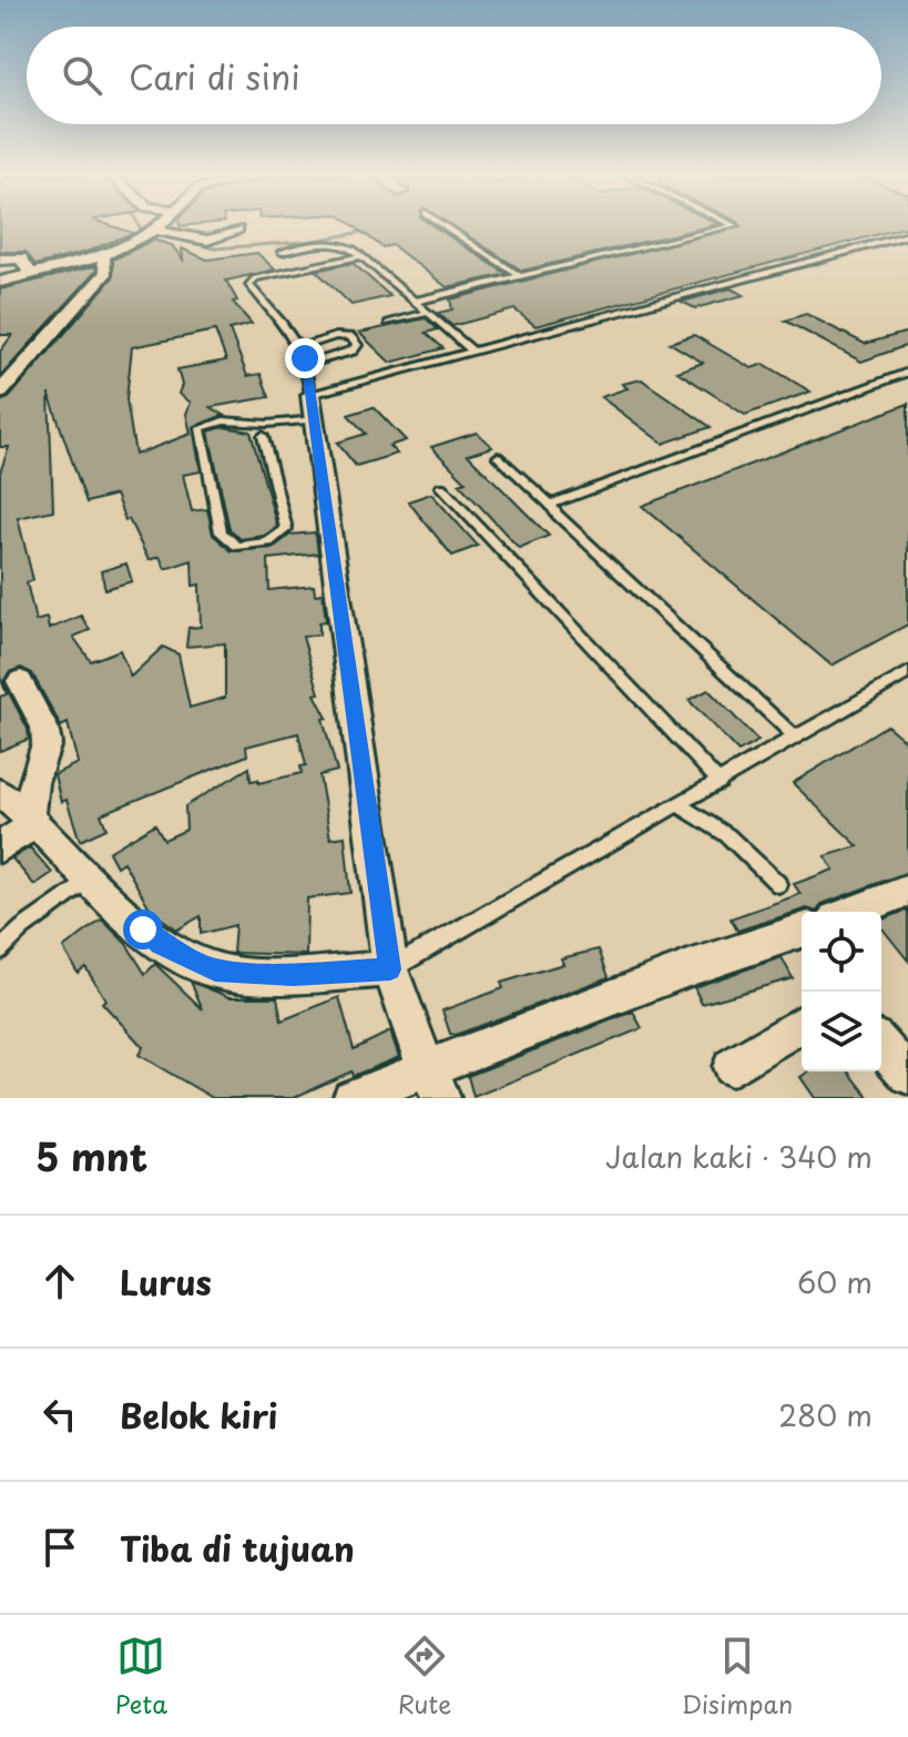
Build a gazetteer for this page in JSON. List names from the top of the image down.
{
  "page": {
    "search": "Cari di sini",
    "heading": ["5 mnt", "Jalan kaki · 340 m"],
    "list": [
      ["Lurus", "60 m"],
      ["Belok kiri", "280 m"],
      "Tiba di tujuan"
    ],
    "nav": ["Peta", "Rute", "Disimpan"]
  }
}
